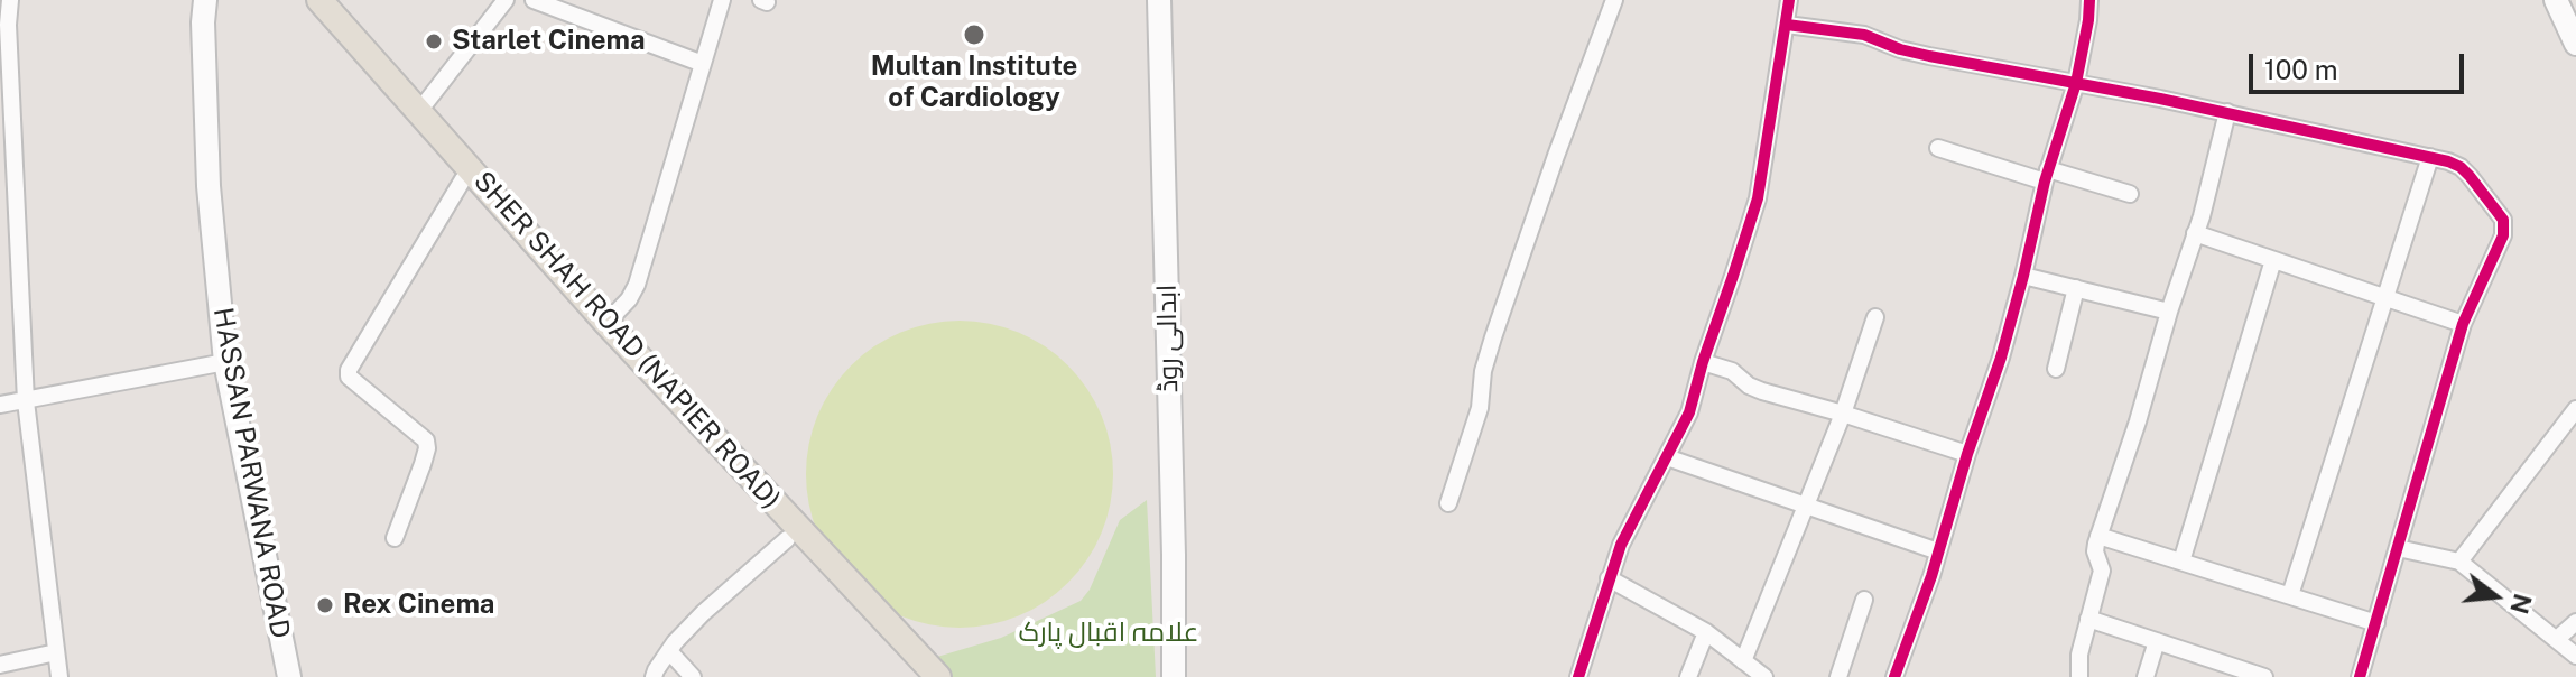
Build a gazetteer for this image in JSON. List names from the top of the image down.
{
  "streets": {
    "main road": ["ابدالی روڈ", "SHER SHAH ROAD (NAPIER ROAD)", "HASSAN PARWANA ROAD"]
  },
  "parks": ["علامہ اقبال پارک"],
  "places": ["Multan Institute of Cardiology", "Starlet Cinema", "Rex Cinema"],
  "scale_bar": "100 m",
  "north": "right"
}
